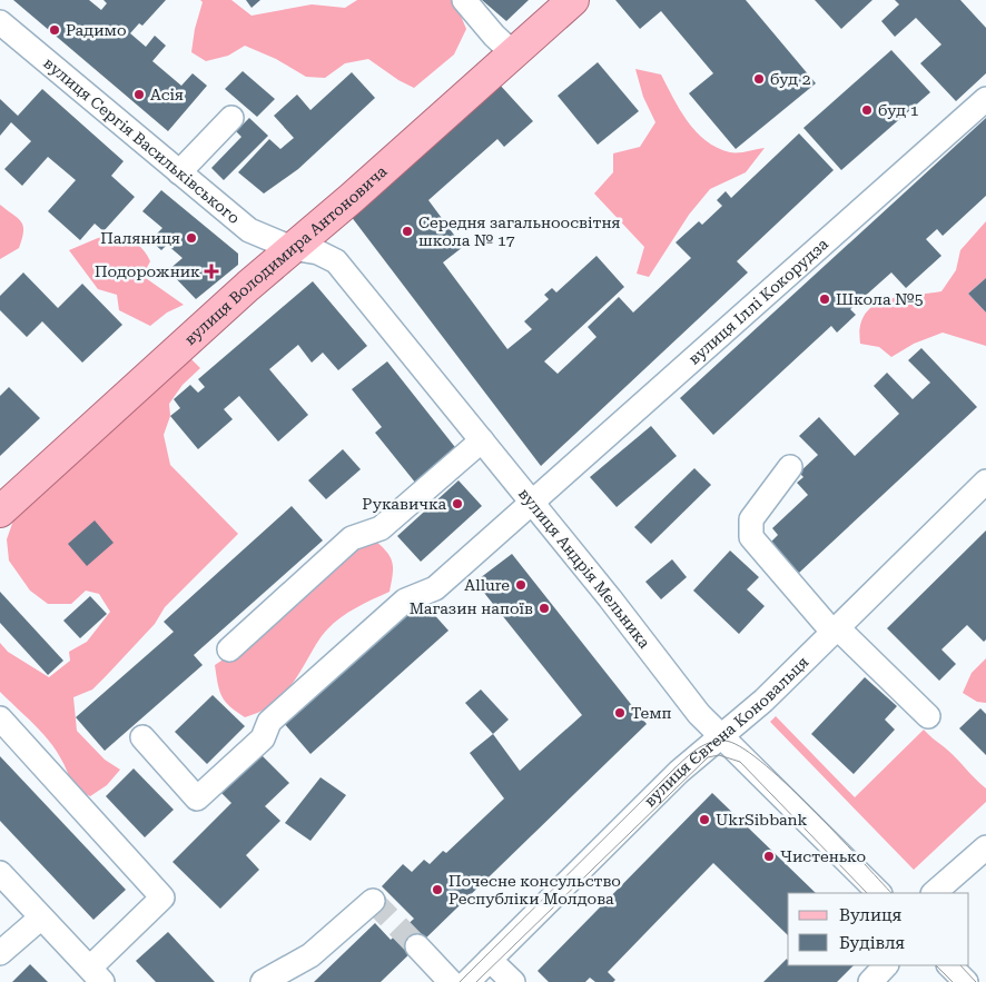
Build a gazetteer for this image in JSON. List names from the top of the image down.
{
  "streets": {
    "main road": ["вулиця Володимира Антоновича"],
    "street": [
      "вулиця Сергія Васильківського",
      "вулиця Іллі Кокорудза",
      "вулиця Андрія Мельника",
      "вулиця Євгена Коновальця"
    ]
  },
  "crossings": [
    ["вулиця Сергія Васильківського", "вулиця Володимира Антоновича"],
    ["вулиця Сергія Васильківського", "вулиця Андрія Мельника"],
    ["вулиця Володимира Антоновича", "вулиця Андрія Мельника"],
    ["вулиця Іллі Кокорудза", "вулиця Андрія Мельника"],
    ["вулиця Андрія Мельника", "вулиця Євгена Коновальця"]
  ],
  "places": {
    "other": [
      "Радимо",
      "буд 2",
      "Асія",
      "буд 1",
      "Середня загальноосвітня школа № 17",
      "Паляниця",
      "Школа №5",
      "Рукавичка",
      "Allure",
      "Магазин напоїв",
      "Темп",
      "UkrSibbank",
      "Чистенько",
      "Почесне консульство Республіки Молдова"
    ],
    "health": ["Подорожник"]
  },
  "legend": ["Вулиця", "Будівля"]
}
